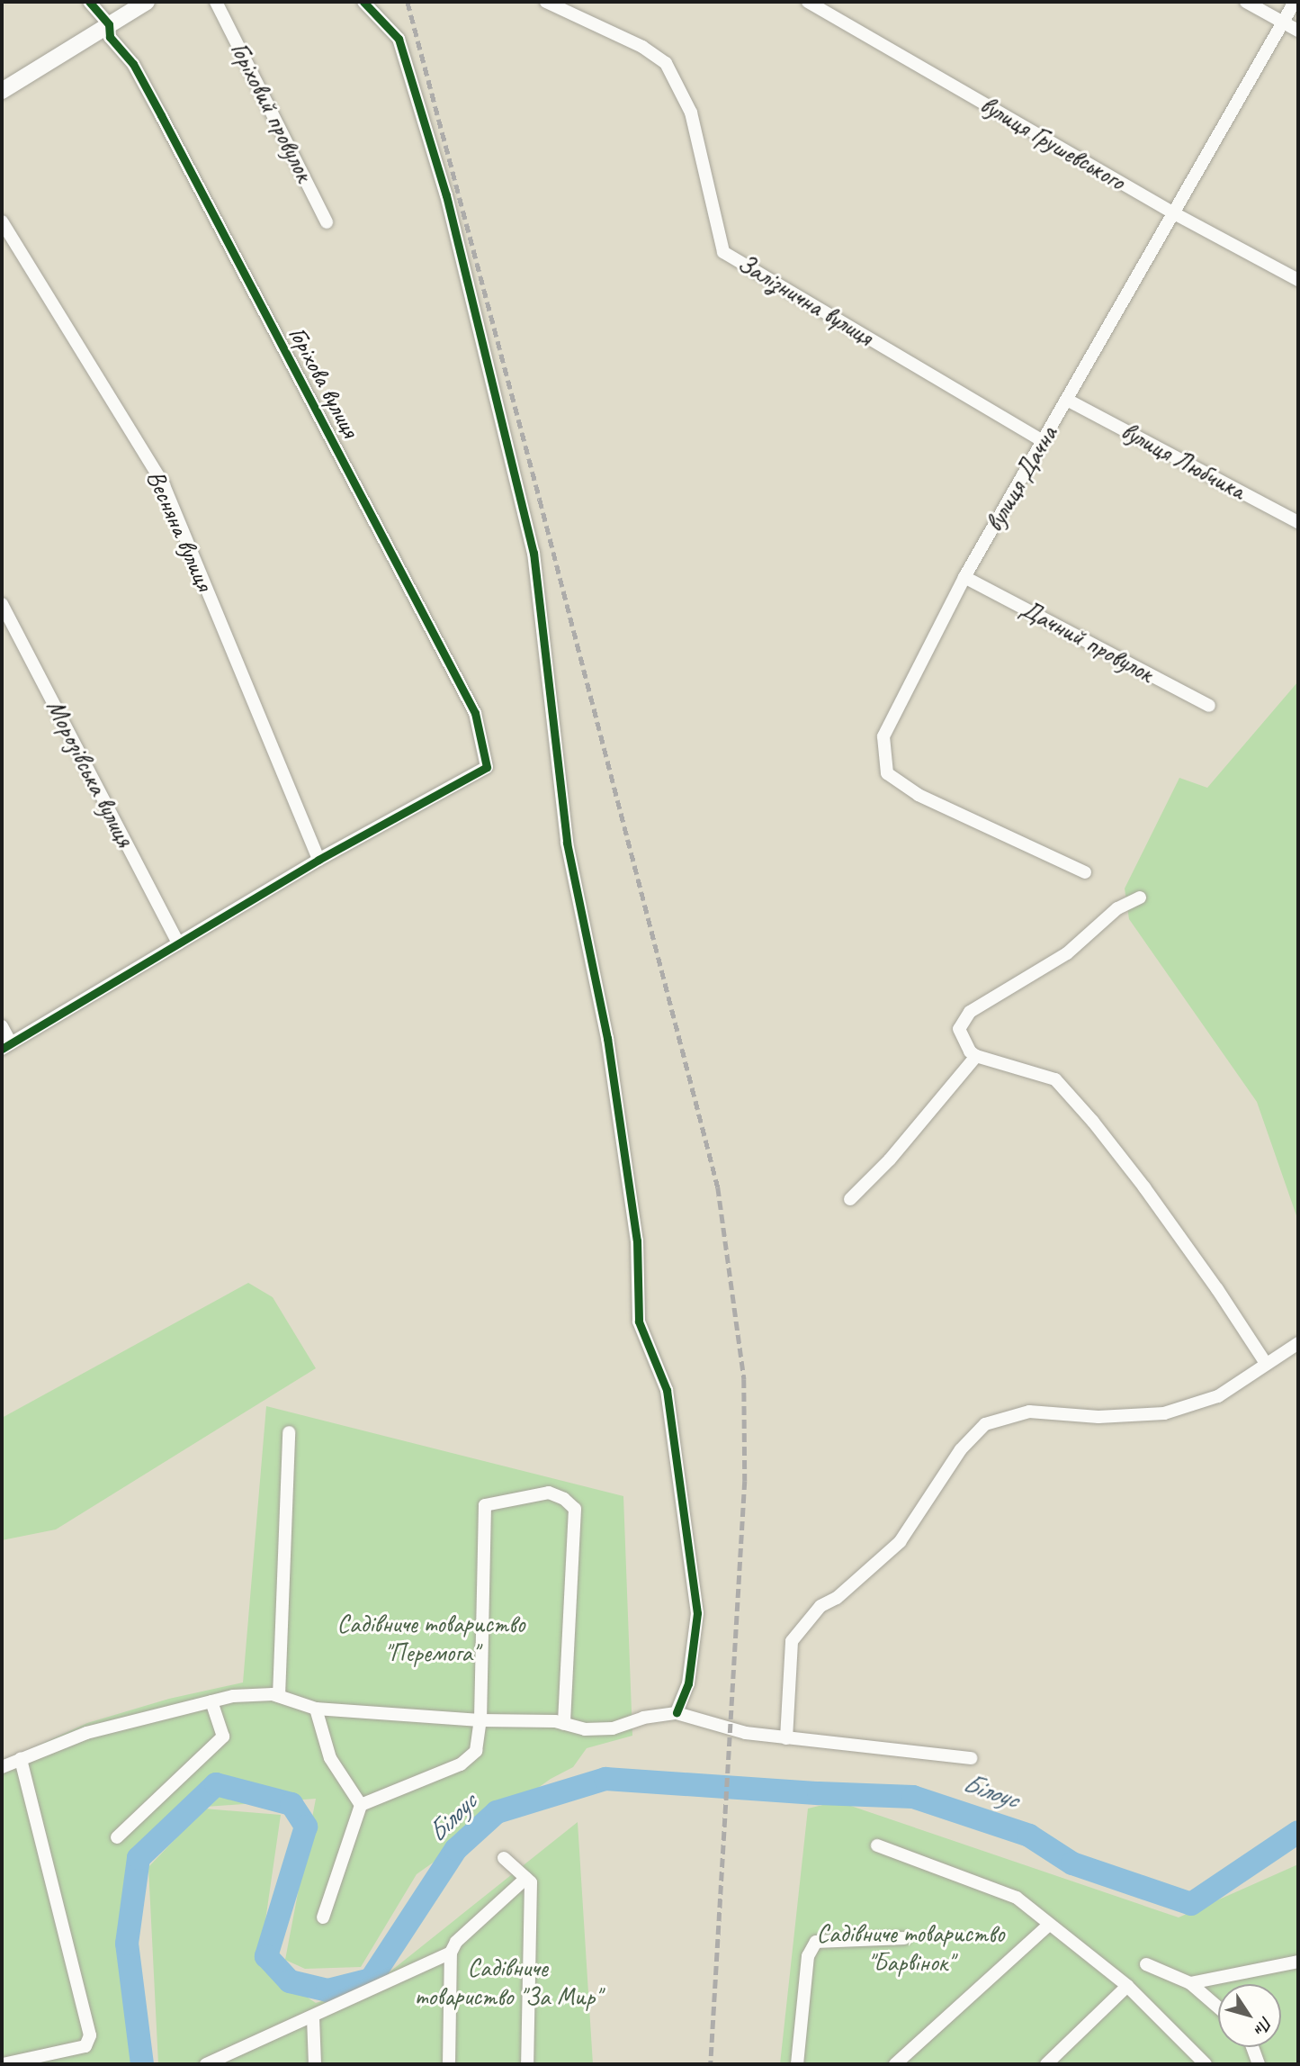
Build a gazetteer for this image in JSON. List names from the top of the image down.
{
  "streets": {
    "street": [
      "Горіховий провулок",
      "вулиця Грушевського",
      "Залізнична вулиця",
      "Горіхова вулиця",
      "вулиця Любчика",
      "вулиця Дачна",
      "Весняна вулиця",
      "Дачний провулок",
      "Морозівська вулиця"
    ]
  },
  "crossings": [
    ["вулиця Грушевського", "вулиця Дачна"],
    ["Залізнична вулиця", "вулиця Дачна"],
    ["Горіхова вулиця", "Весняна вулиця"],
    ["вулиця Любчика", "вулиця Дачна"],
    ["вулиця Дачна", "Дачний провулок"]
  ],
  "water": ["Білоус"],
  "parks": ["Садівниче товариство \"Перемога\"", "Садівниче товариство \"Барвінок\"", "Садівниче товариство \"За Мир\""],
  "north": "bottom right"
}
